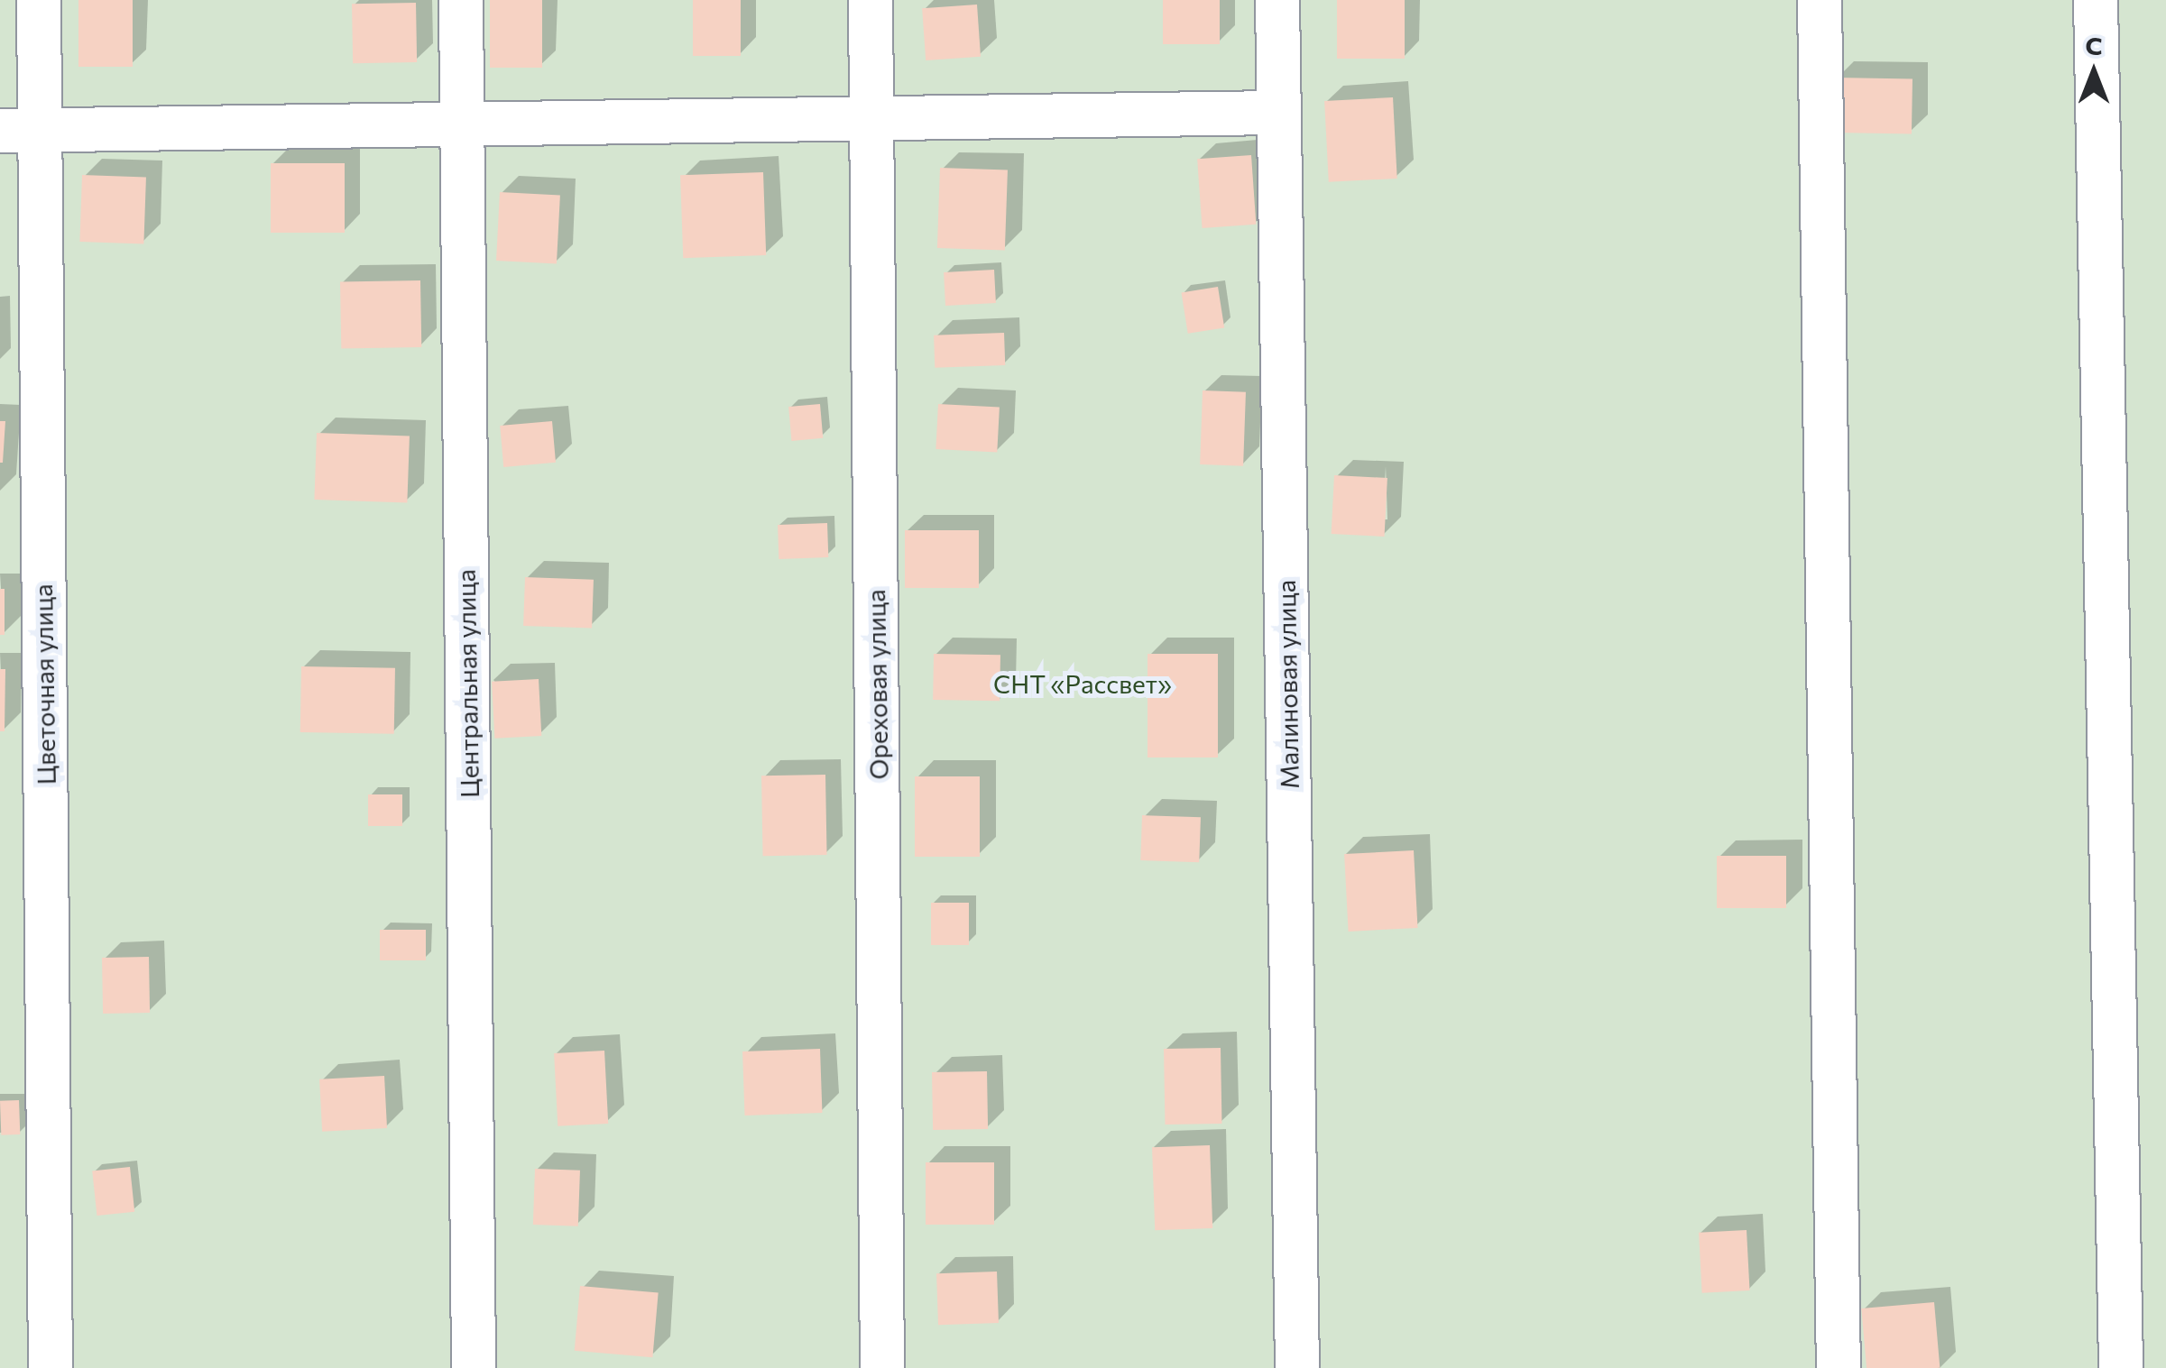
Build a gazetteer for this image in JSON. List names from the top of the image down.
{
  "streets": {
    "street": [
      "Центральная улица",
      "Цветочная улица",
      "Ореховая улица",
      "Малиновая улица"
    ]
  },
  "parks": ["СНТ «Рассвет»"],
  "north": "top"
}
